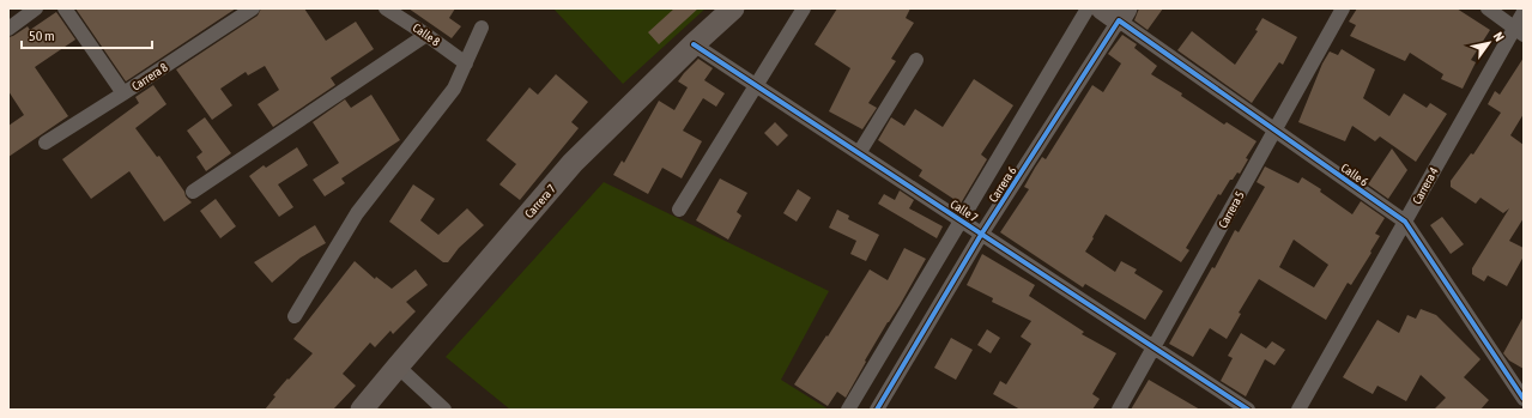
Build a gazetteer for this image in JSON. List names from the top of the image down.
{
  "streets": {
    "main road": ["Carrera 7"],
    "street": [
      "Calle 8",
      "Carrera 8",
      "Calle 6",
      "Carrera 6",
      "Carrera 4",
      "Carrera 5",
      "Calle 7"
    ]
  },
  "crossings": [
    ["Calle 6", "Carrera 6"],
    ["Calle 6", "Carrera 4"],
    ["Calle 6", "Carrera 5"],
    ["Carrera 6", "Calle 7"],
    ["Carrera 7", "Calle 7"],
    ["Carrera 5", "Calle 7"]
  ],
  "scale_bar": "50 m",
  "north": "top right"
}
